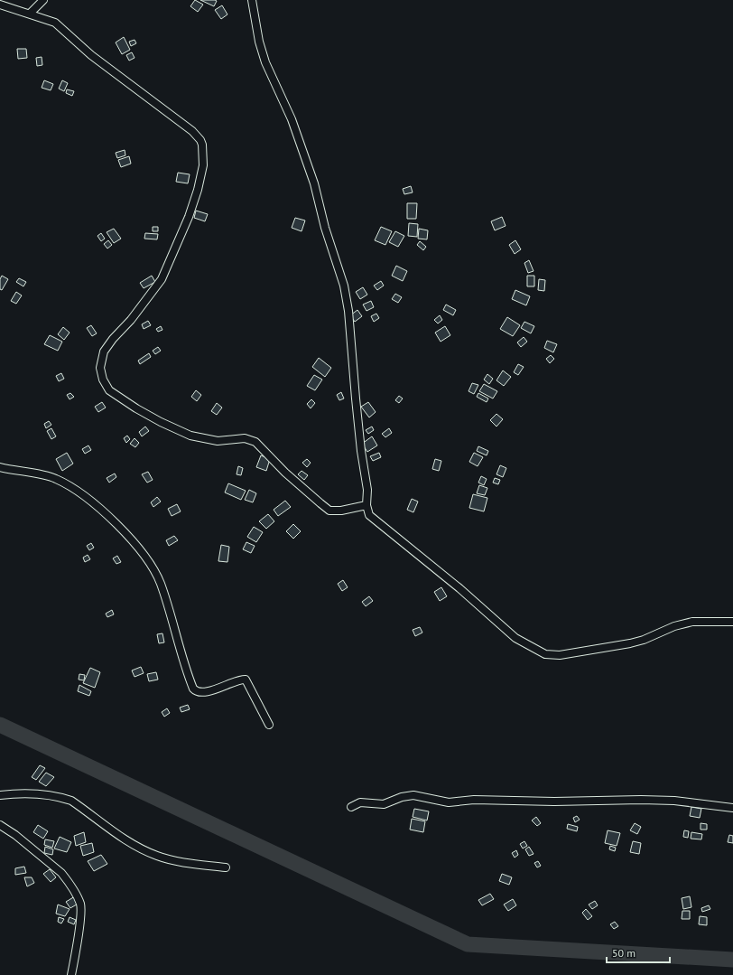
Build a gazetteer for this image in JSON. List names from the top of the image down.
{
  "scale_bar": "50 m"
}
